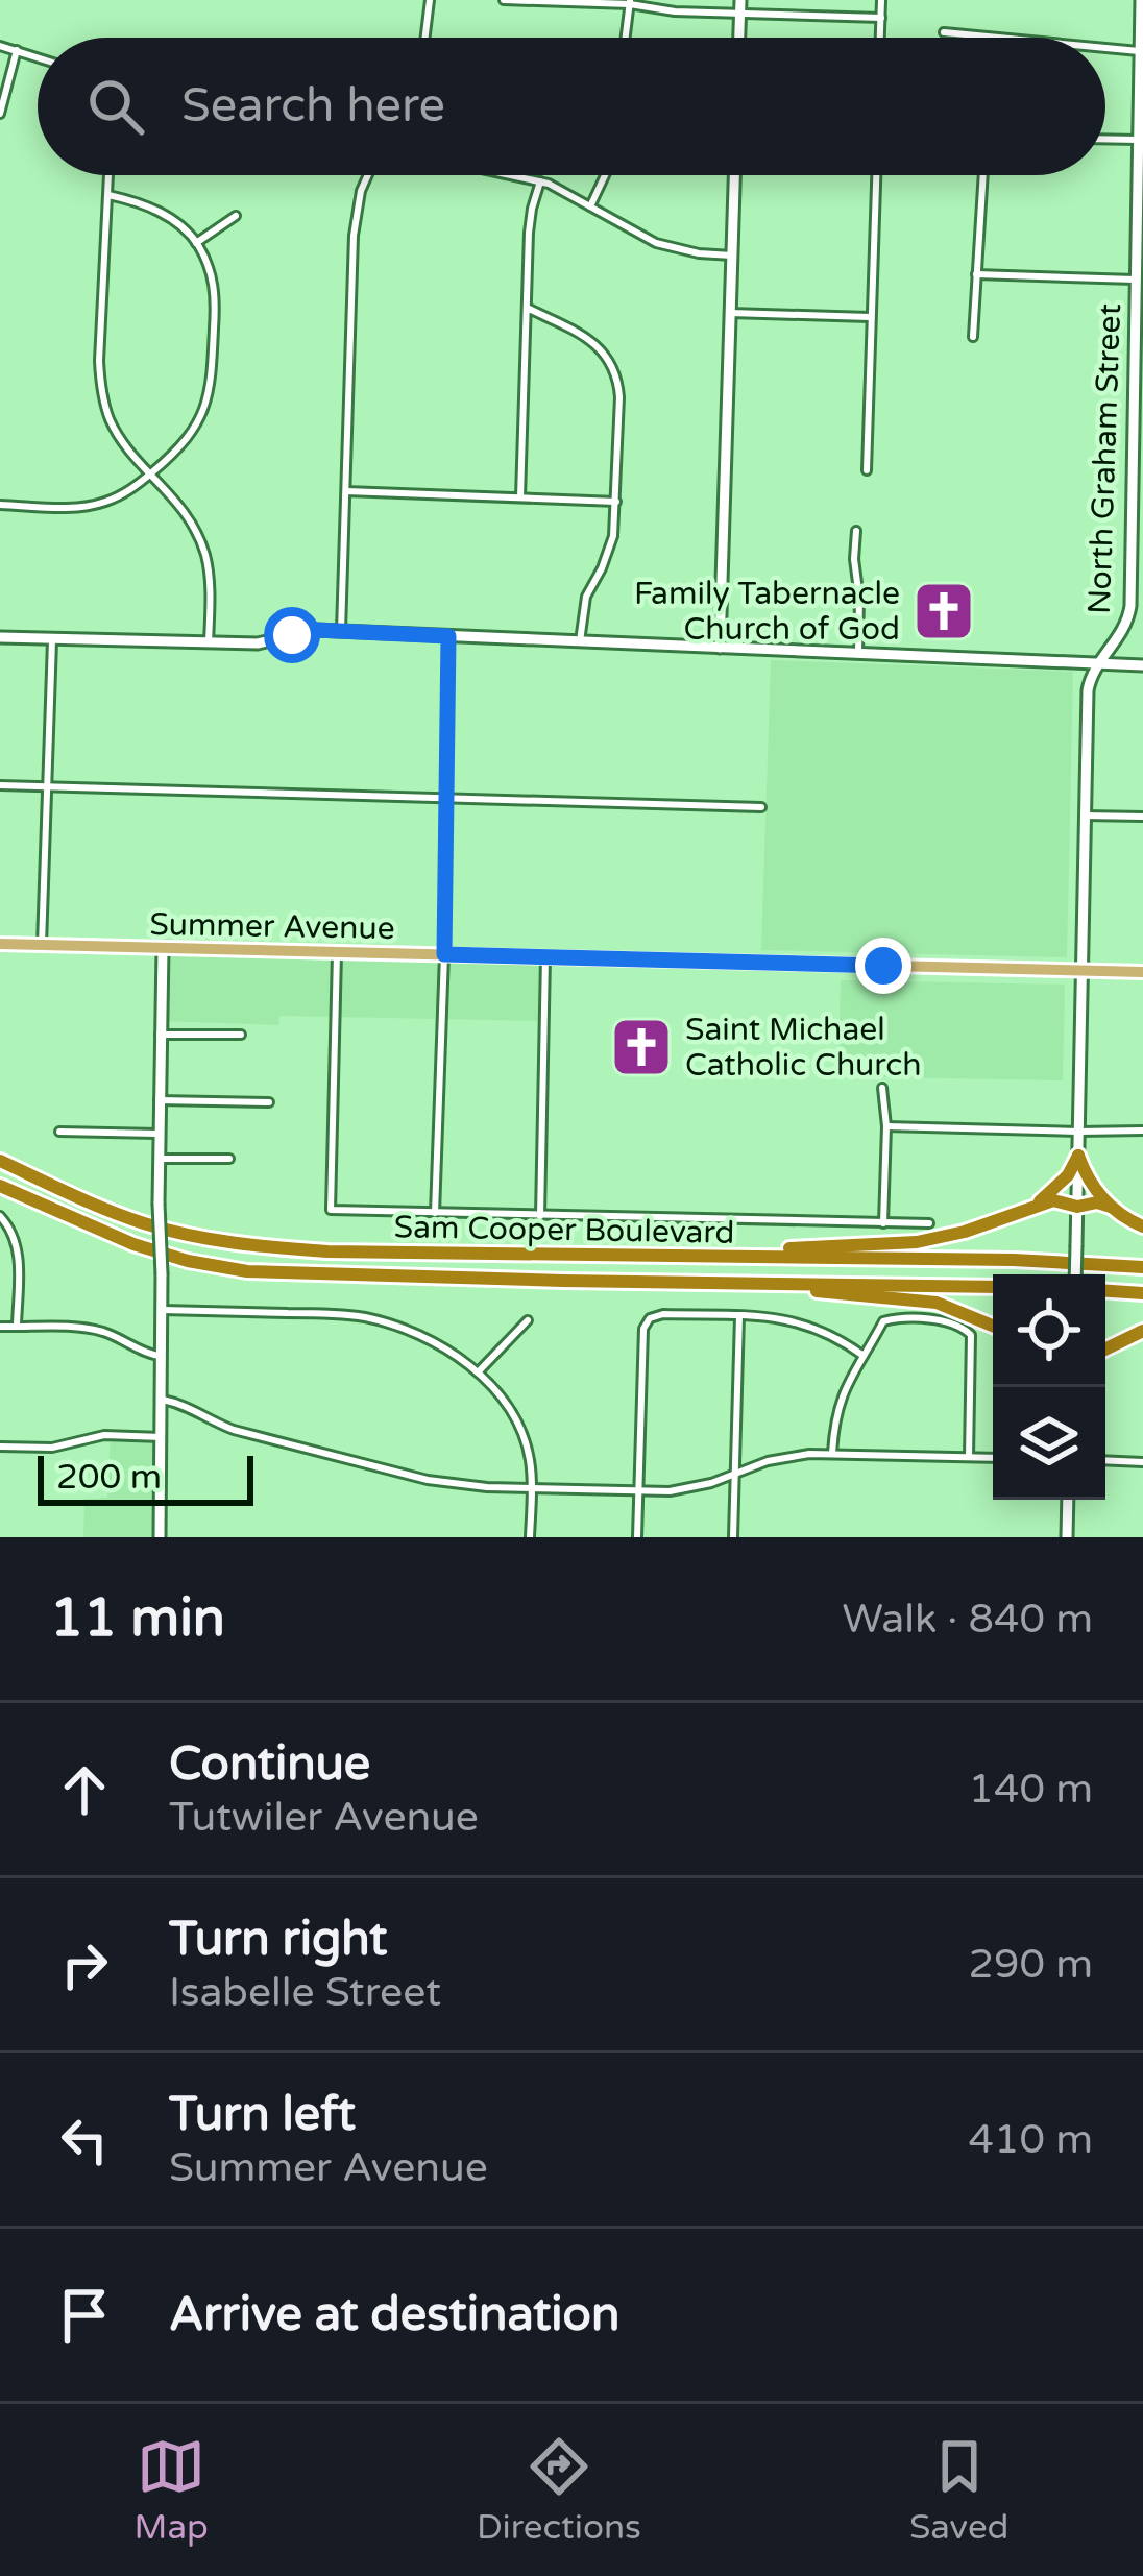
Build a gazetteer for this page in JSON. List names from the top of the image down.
{
  "streets": {
    "highway": ["Sam Cooper Boulevard"],
    "main road": ["Summer Avenue"],
    "street": ["North Graham Street"]
  },
  "crossings": [
    ["North Graham Street", "Summer Avenue"]
  ],
  "places": {
    "church": ["Family Tabernacle Church of God", "Saint Michael Catholic Church"]
  },
  "scale_bar": "200 m",
  "page": {
    "search": "Search here",
    "scale": "200 m",
    "heading": ["11 min", "Walk · 840 m"],
    "list": [
      ["Continue", "Tutwiler Avenue", "140 m"],
      ["Turn right", "Isabelle Street", "290 m"],
      ["Turn left", "Summer Avenue", "410 m"],
      "Arrive at destination"
    ],
    "nav": ["Map", "Directions", "Saved"]
  }
}
